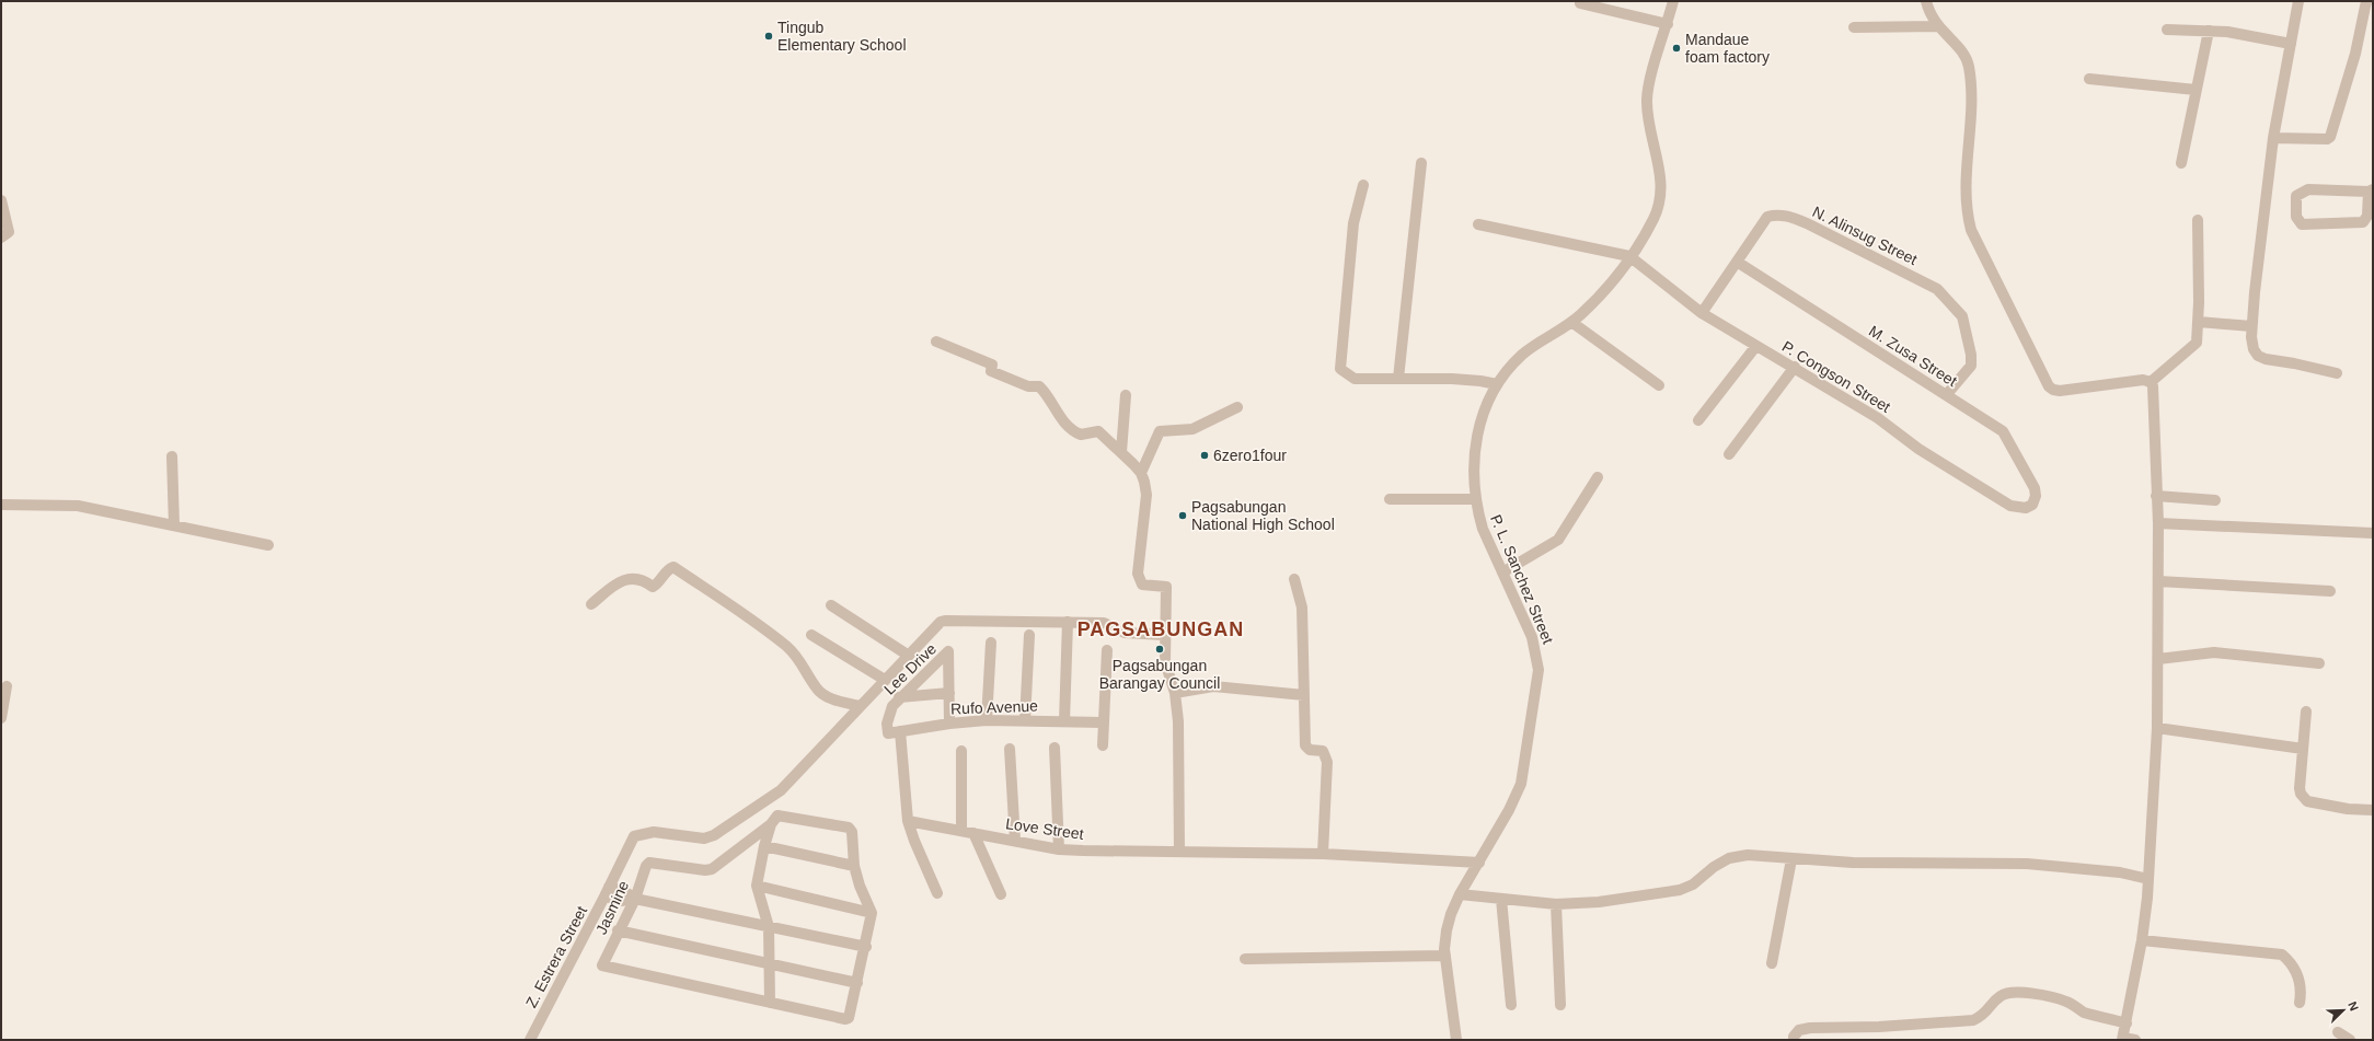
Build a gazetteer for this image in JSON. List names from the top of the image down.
{
  "streets": {
    "street": [
      "N. Alinsug Street",
      "M. Zusa Street",
      "P. Congson Street",
      "P. L. Sanchez Street",
      "Lee Drive",
      "Rufo Avenue",
      "Love Street",
      "Jasmine",
      "Z. Estrera Street"
    ]
  },
  "crossings": [
    ["N. Alinsug Street", "M. Zusa Street"],
    ["N. Alinsug Street", "P. Congson Street"],
    ["M. Zusa Street", "P. Congson Street"],
    ["P. Congson Street", "P. L. Sanchez Street"],
    ["P. L. Sanchez Street", "Love Street"],
    ["Lee Drive", "Rufo Avenue"]
  ],
  "districts": ["PAGSABUNGAN"],
  "places": [
    "Tingub Elementary School",
    "Mandaue foam factory",
    "6zero1four",
    "Pagsabungan National High School",
    "Pagsabungan Barangay Council"
  ],
  "north": "top right"
}
